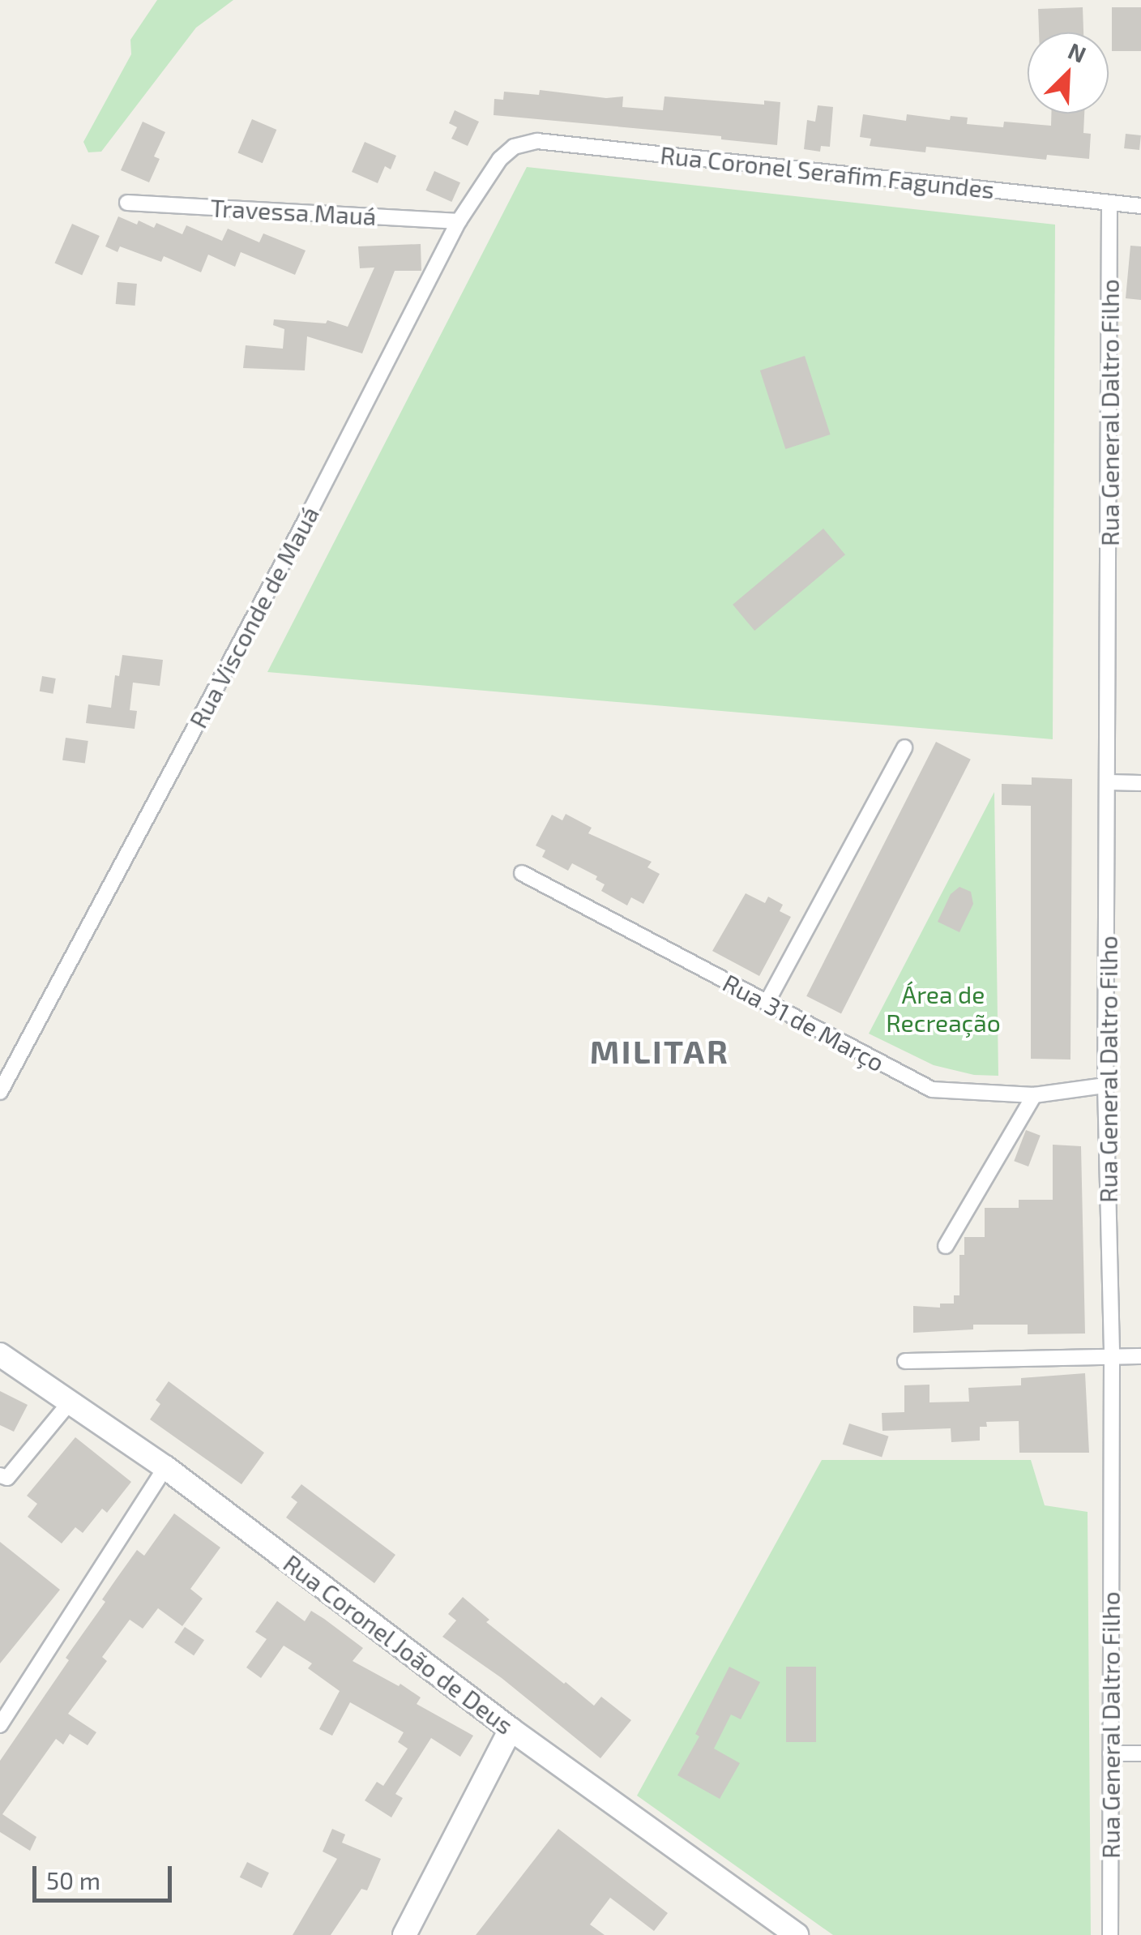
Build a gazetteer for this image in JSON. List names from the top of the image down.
{
  "streets": {
    "street": [
      "Rua Coronel Serafim Fagundes",
      "Travessa Mauá",
      "Rua General Daltro Filho",
      "Rua Visconde de Mauá",
      "Rua 31 de Março",
      "Rua Coronel João de Deus"
    ]
  },
  "crossings": [
    ["Rua Coronel Serafim Fagundes", "Rua General Daltro Filho"],
    ["Rua Coronel Serafim Fagundes", "Rua Visconde de Mauá"],
    ["Travessa Mauá", "Rua Visconde de Mauá"],
    ["Rua General Daltro Filho", "Rua 31 de Março"]
  ],
  "districts": ["MILITAR"],
  "parks": ["Área de Recreação"],
  "scale_bar": "50 m",
  "north": "top right"
}
